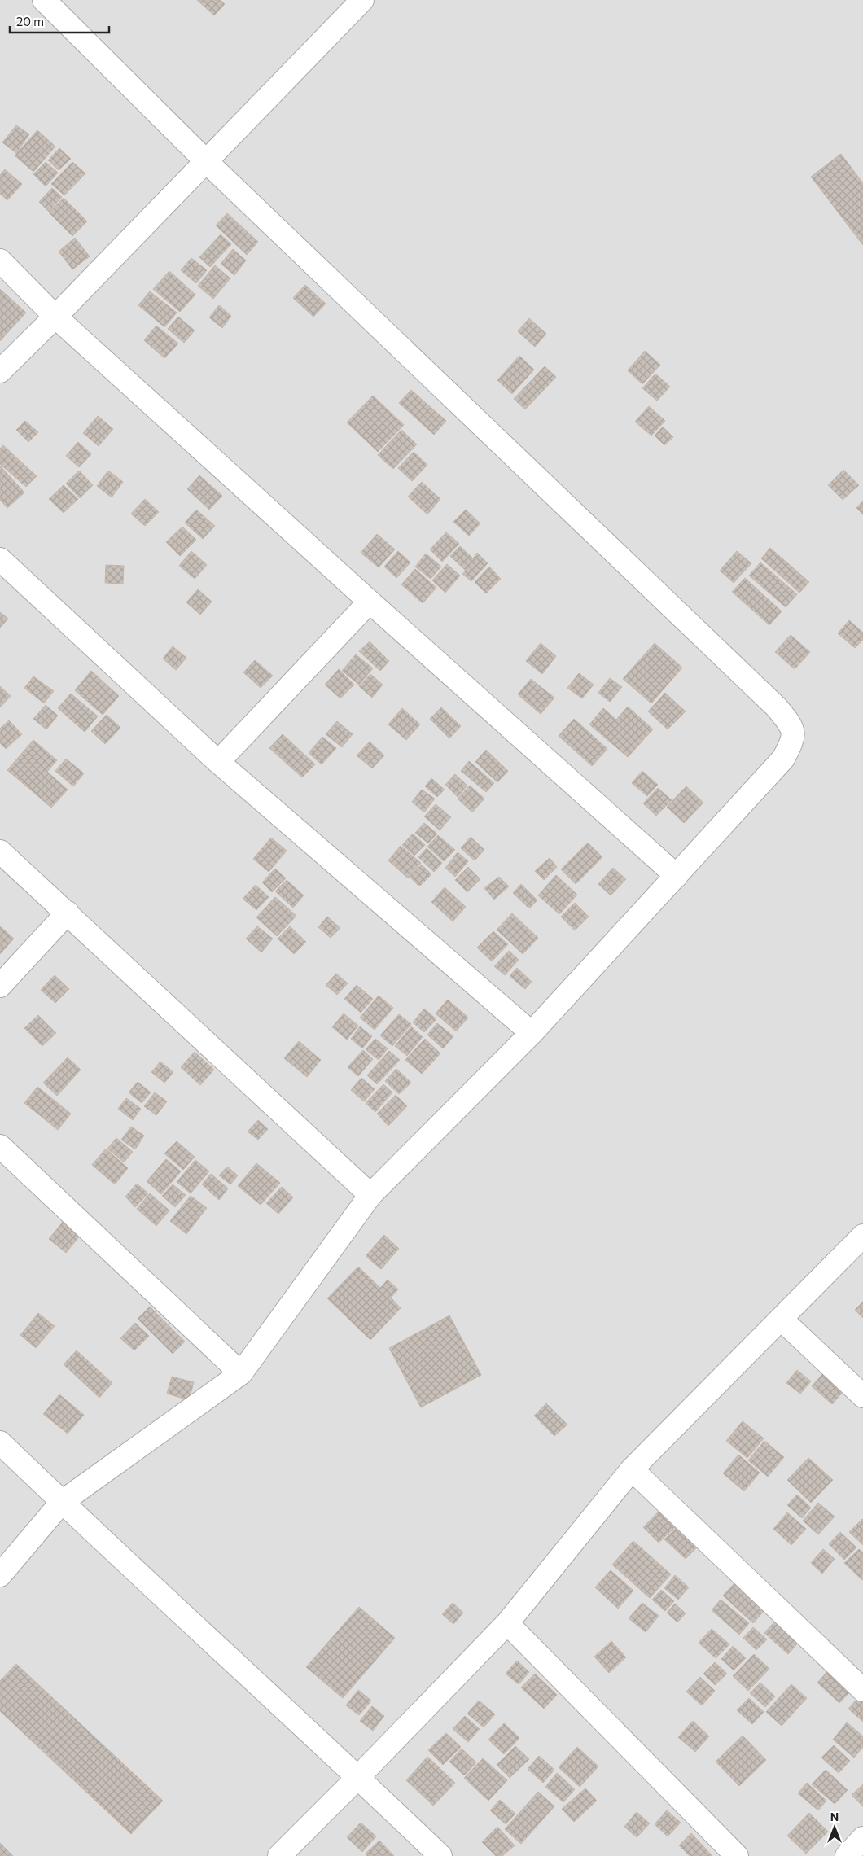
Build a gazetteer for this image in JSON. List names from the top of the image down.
{
  "scale_bar": "20 m",
  "north": "top"
}
